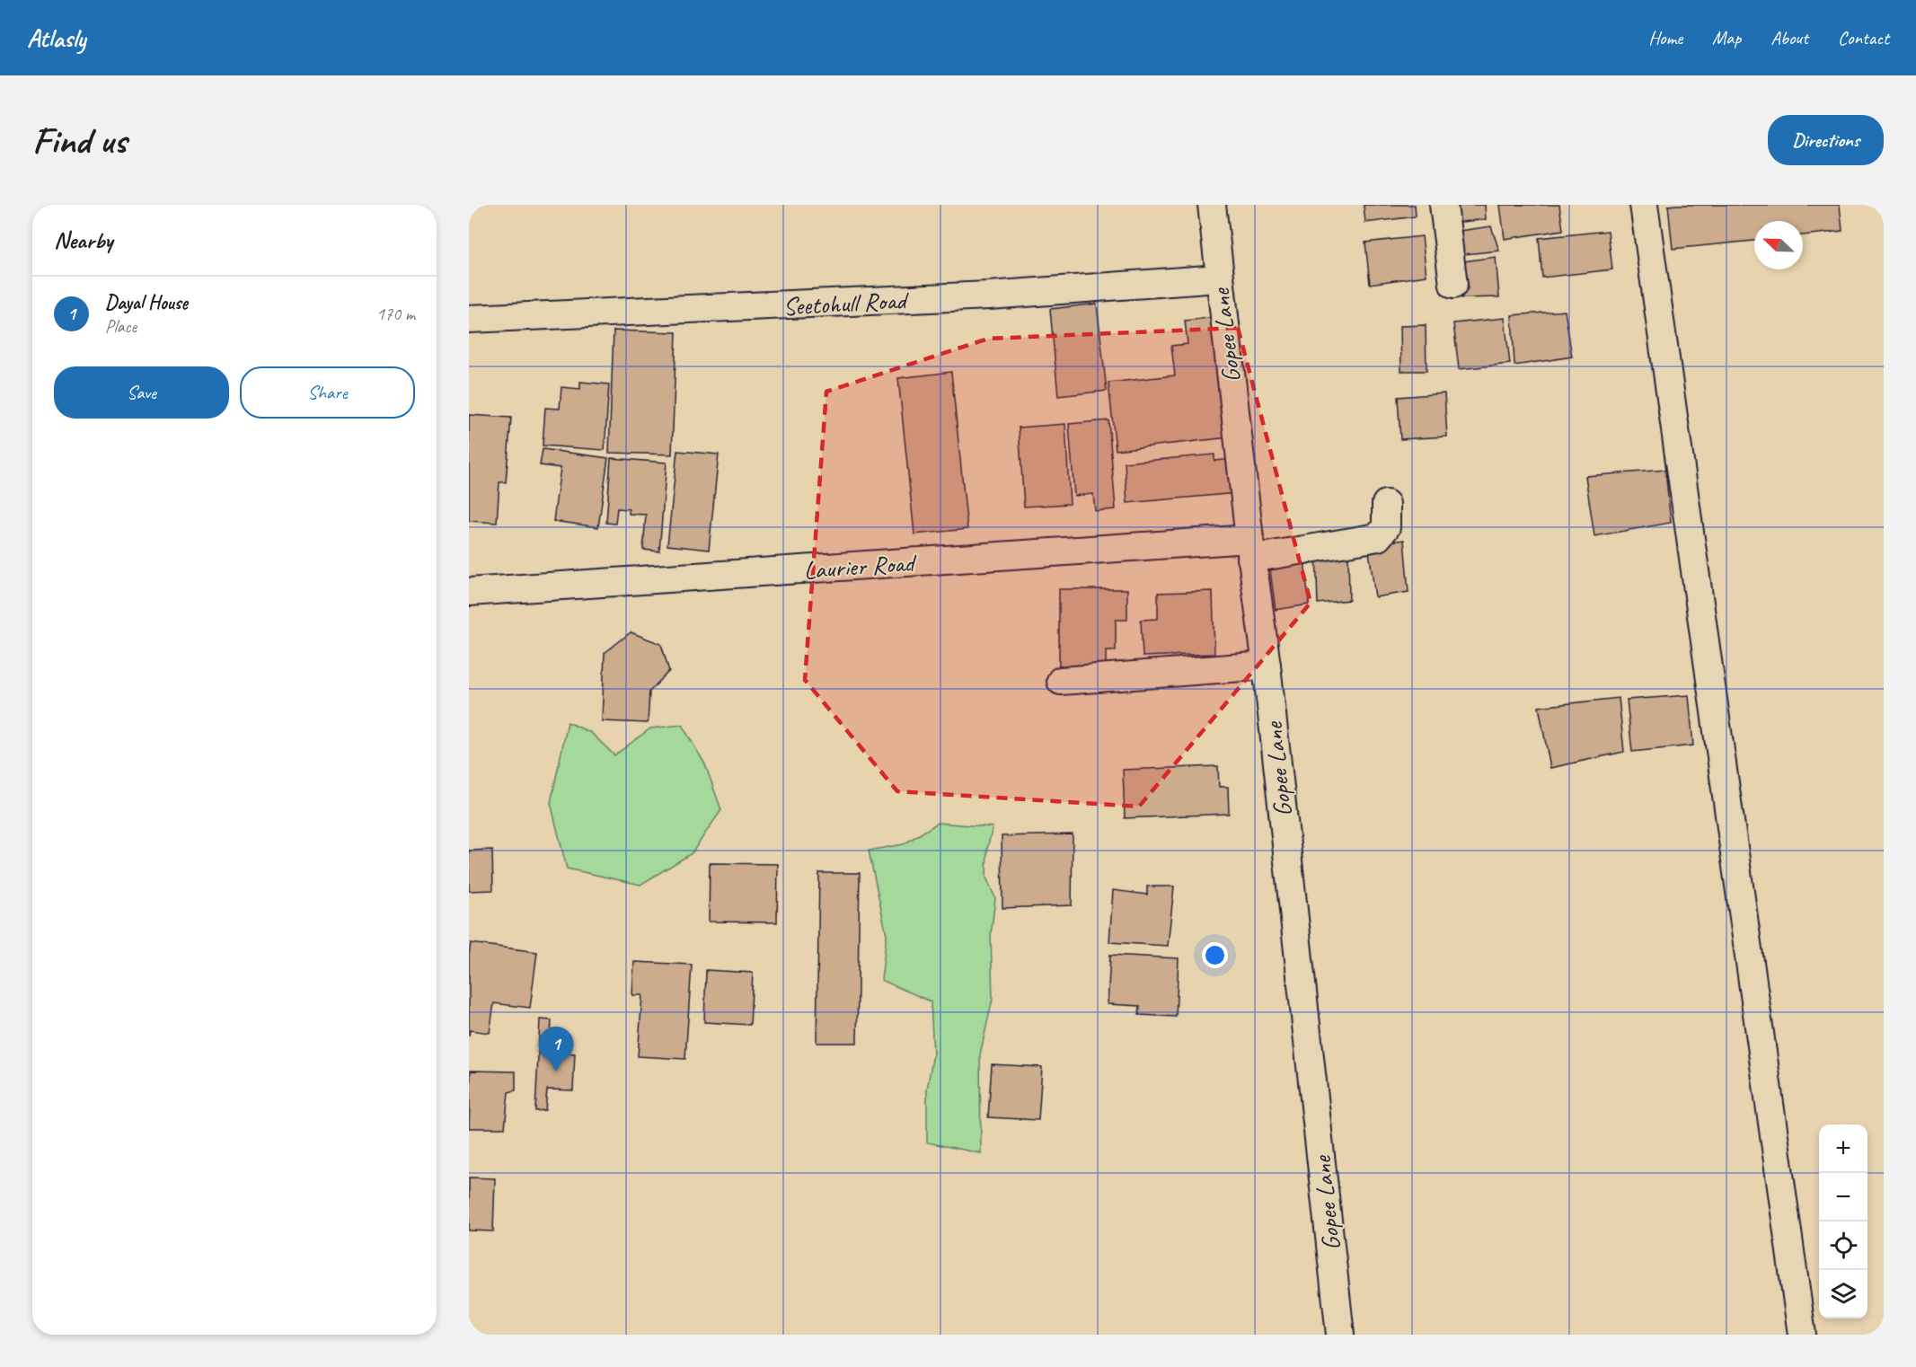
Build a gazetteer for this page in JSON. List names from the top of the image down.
{
  "streets": {
    "street": ["Seetohull Road", "Gopee Lane", "Laurier Road"]
  },
  "crossings": [
    ["Seetohull Road", "Gopee Lane"],
    ["Gopee Lane", "Laurier Road"]
  ],
  "north": "top left",
  "page": {
    "header": "Atlasly",
    "nav": [
      "Home",
      "Map",
      "About",
      "Contact"
    ],
    "buttons": [
      "Directions",
      ["Save", "Share"]
    ],
    "title": "Find us",
    "heading": "Nearby",
    "list": [
      {
        "mark": "1",
        "name": "Dayal House",
        "note": "Place",
        "value": "170 m"
      }
    ],
    "pins": "1",
    "map_buttons": ["+", "−"]
  }
}
